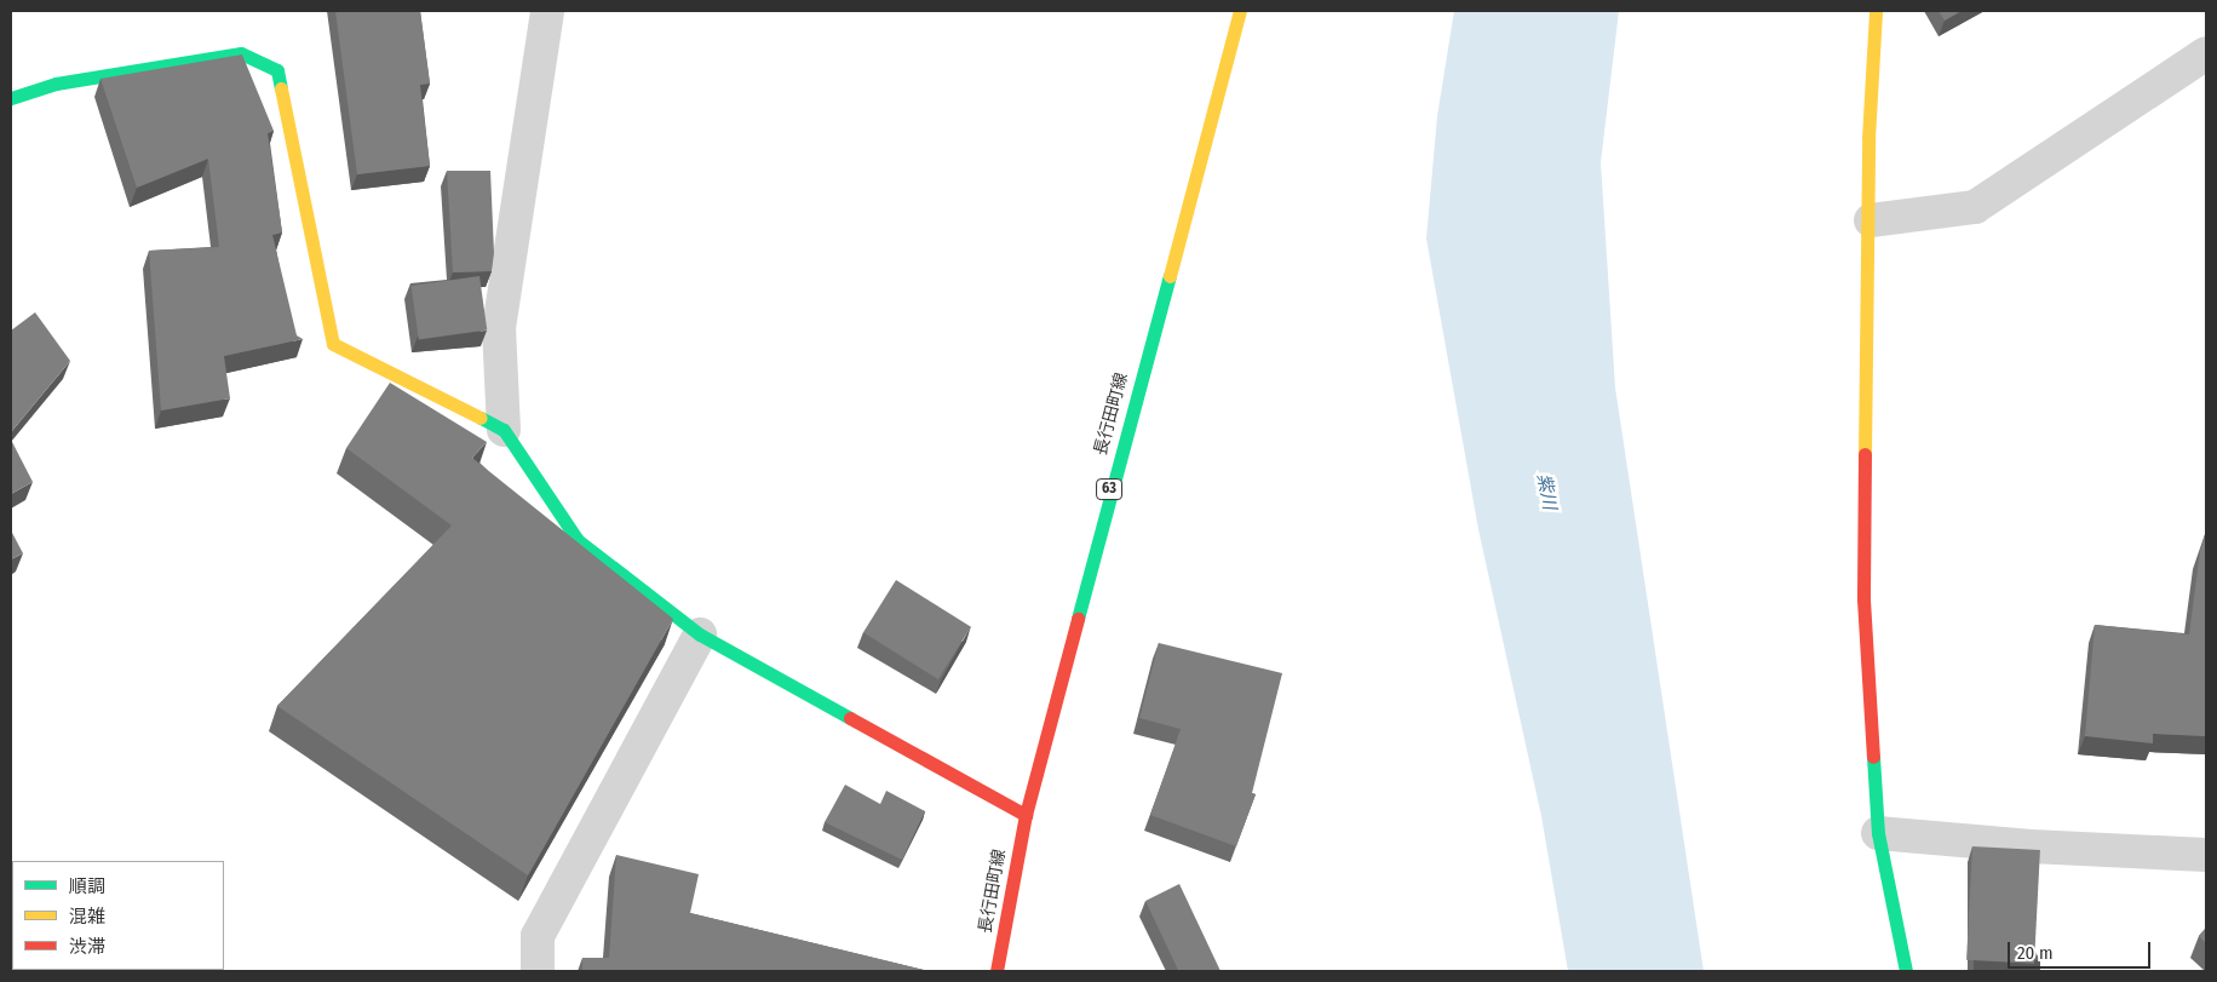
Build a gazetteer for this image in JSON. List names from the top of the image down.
{
  "streets": {
    "street": ["長行田町線", "63"]
  },
  "water": ["紫川"],
  "legend": ["順調", "混雑", "渋滞"],
  "scale_bar": "20 m"
}
